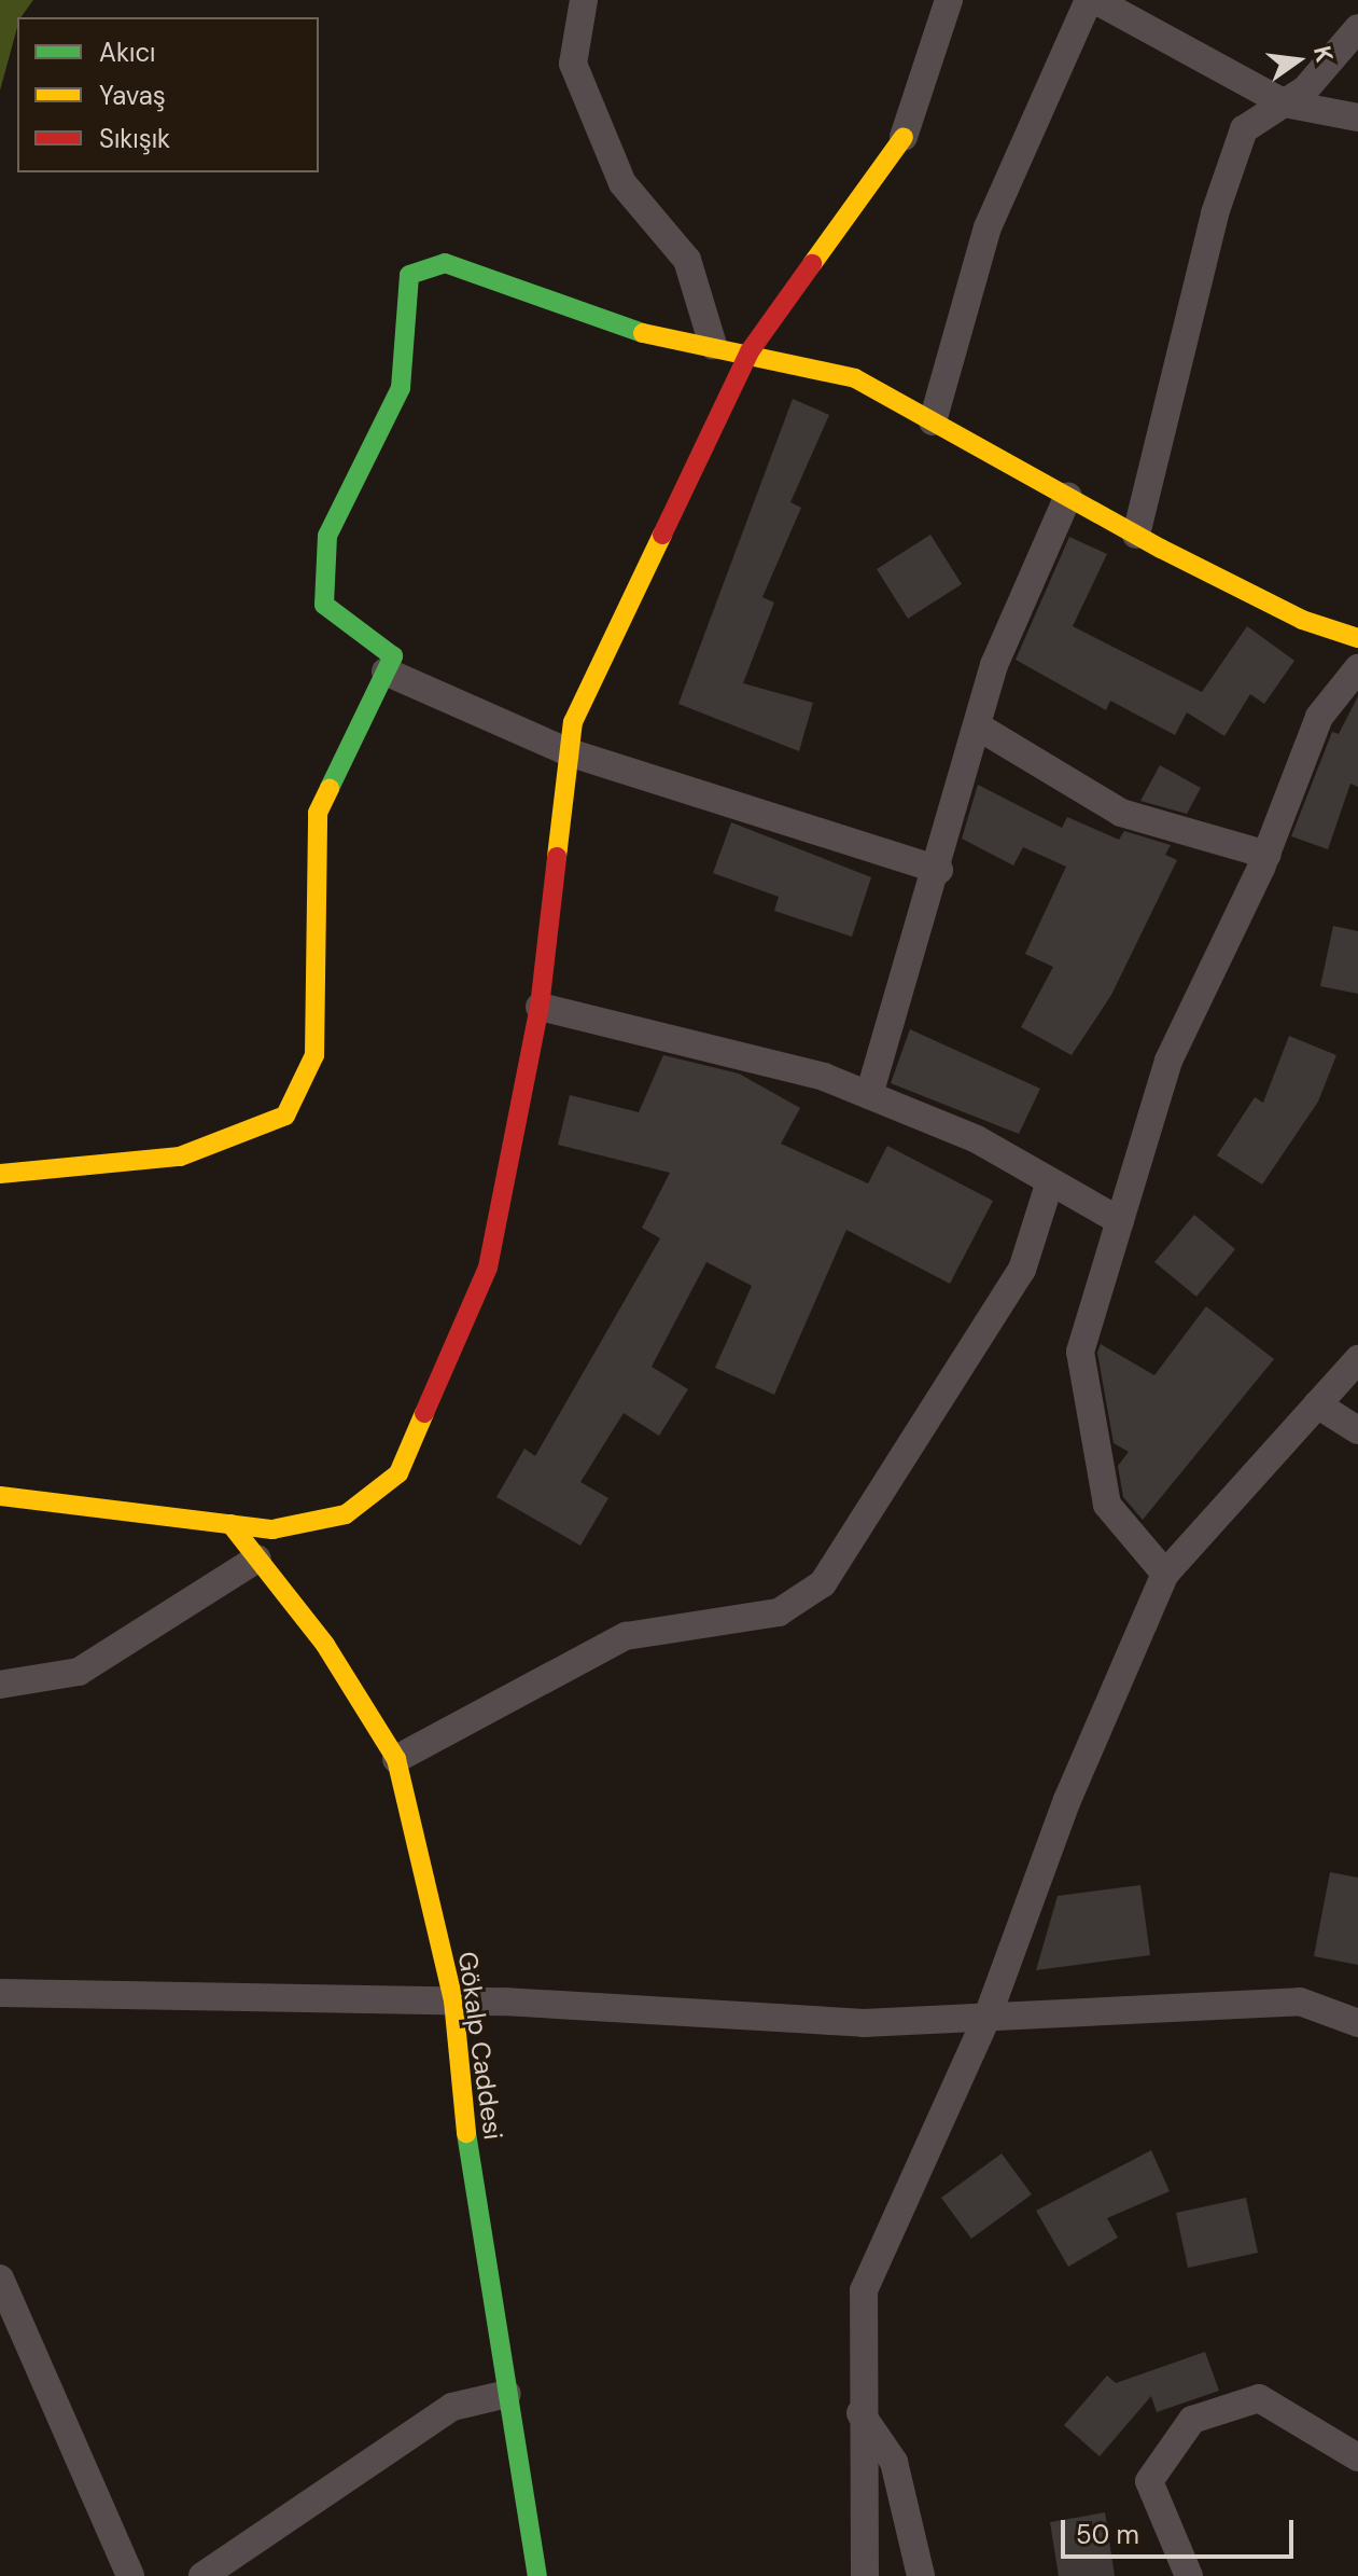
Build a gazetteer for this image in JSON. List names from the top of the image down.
{
  "streets": {
    "street": ["Gökalp Caddesi"]
  },
  "legend": ["Akıcı", "Yavaş", "Sıkışık"],
  "scale_bar": "50 m",
  "north": "right"
}
